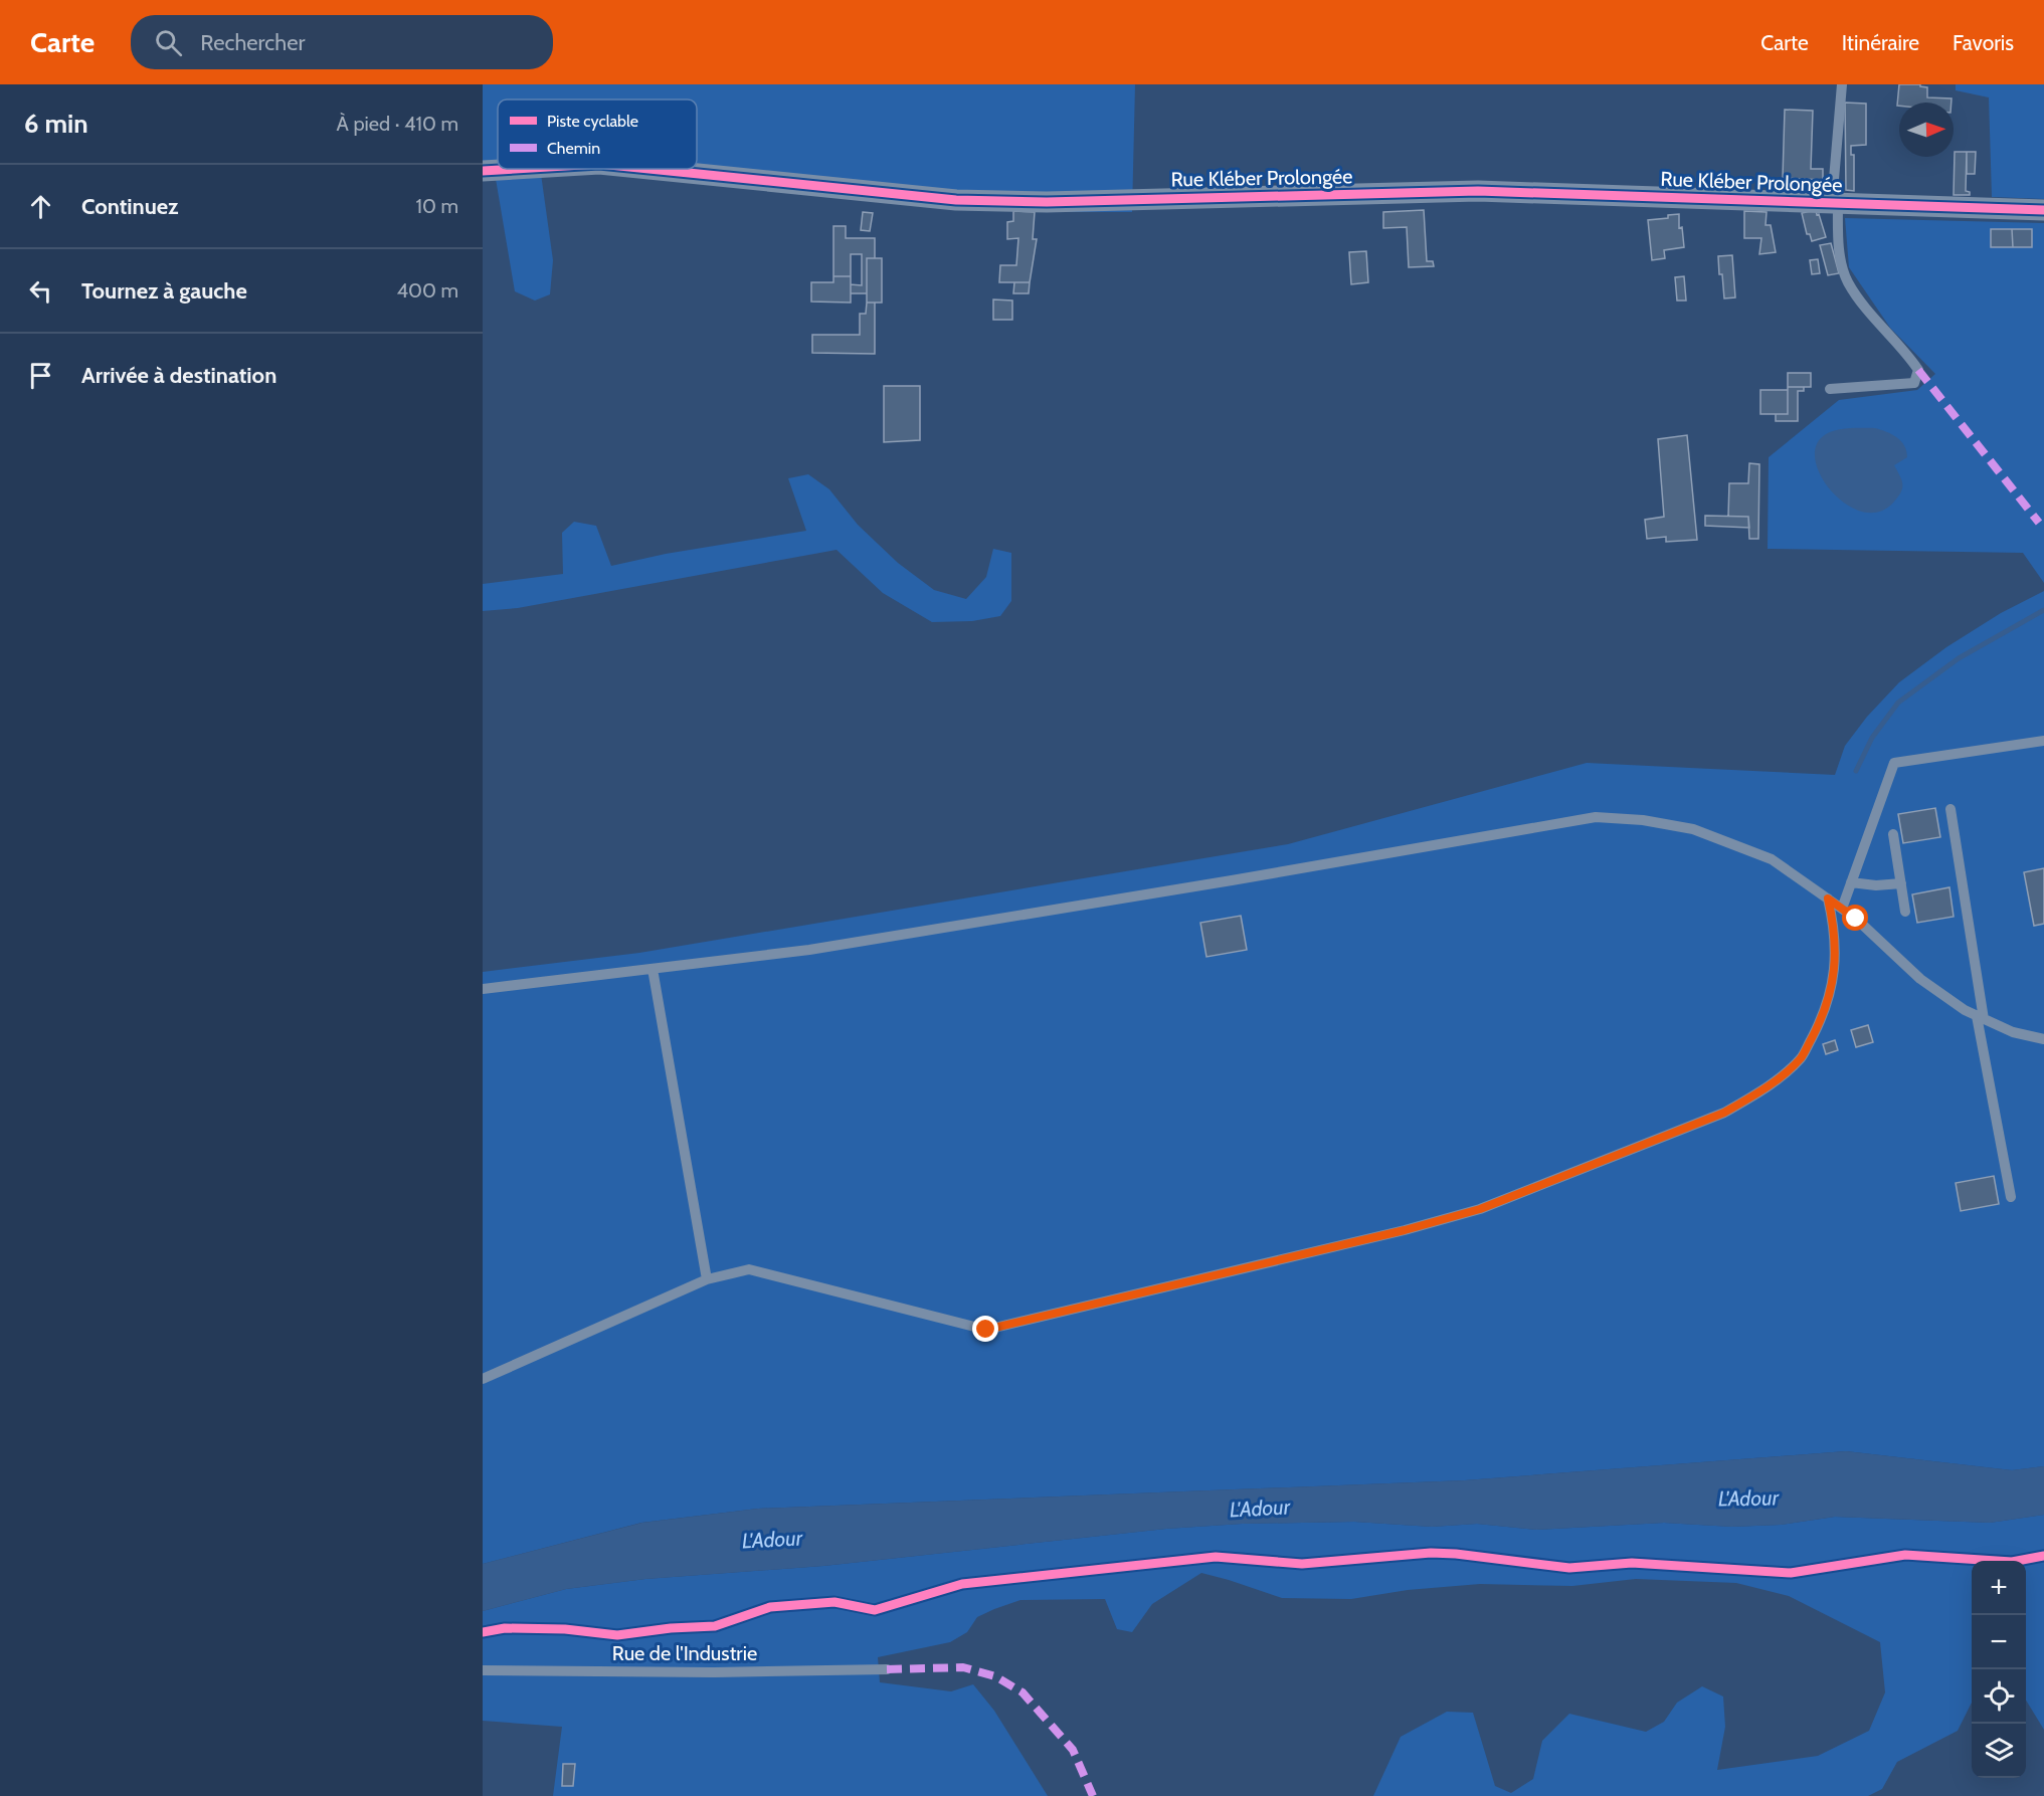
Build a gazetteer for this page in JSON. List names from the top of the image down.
{
  "streets": {
    "street": ["Rue Kléber Prolongée"],
    "lane": ["Rue de l'Industrie"]
  },
  "water": ["L'Adour"],
  "legend": ["Piste cyclable", "Chemin"],
  "north": "right",
  "page": {
    "header": "Carte",
    "search": "Rechercher",
    "nav": ["Carte", "Itinéraire", "Favoris"],
    "heading": ["6 min", "À pied · 410 m"],
    "list": [
      ["Continuez", "10 m"],
      ["Tournez à gauche", "400 m"],
      "Arrivée à destination"
    ],
    "map_buttons": ["+", "−"]
  }
}
